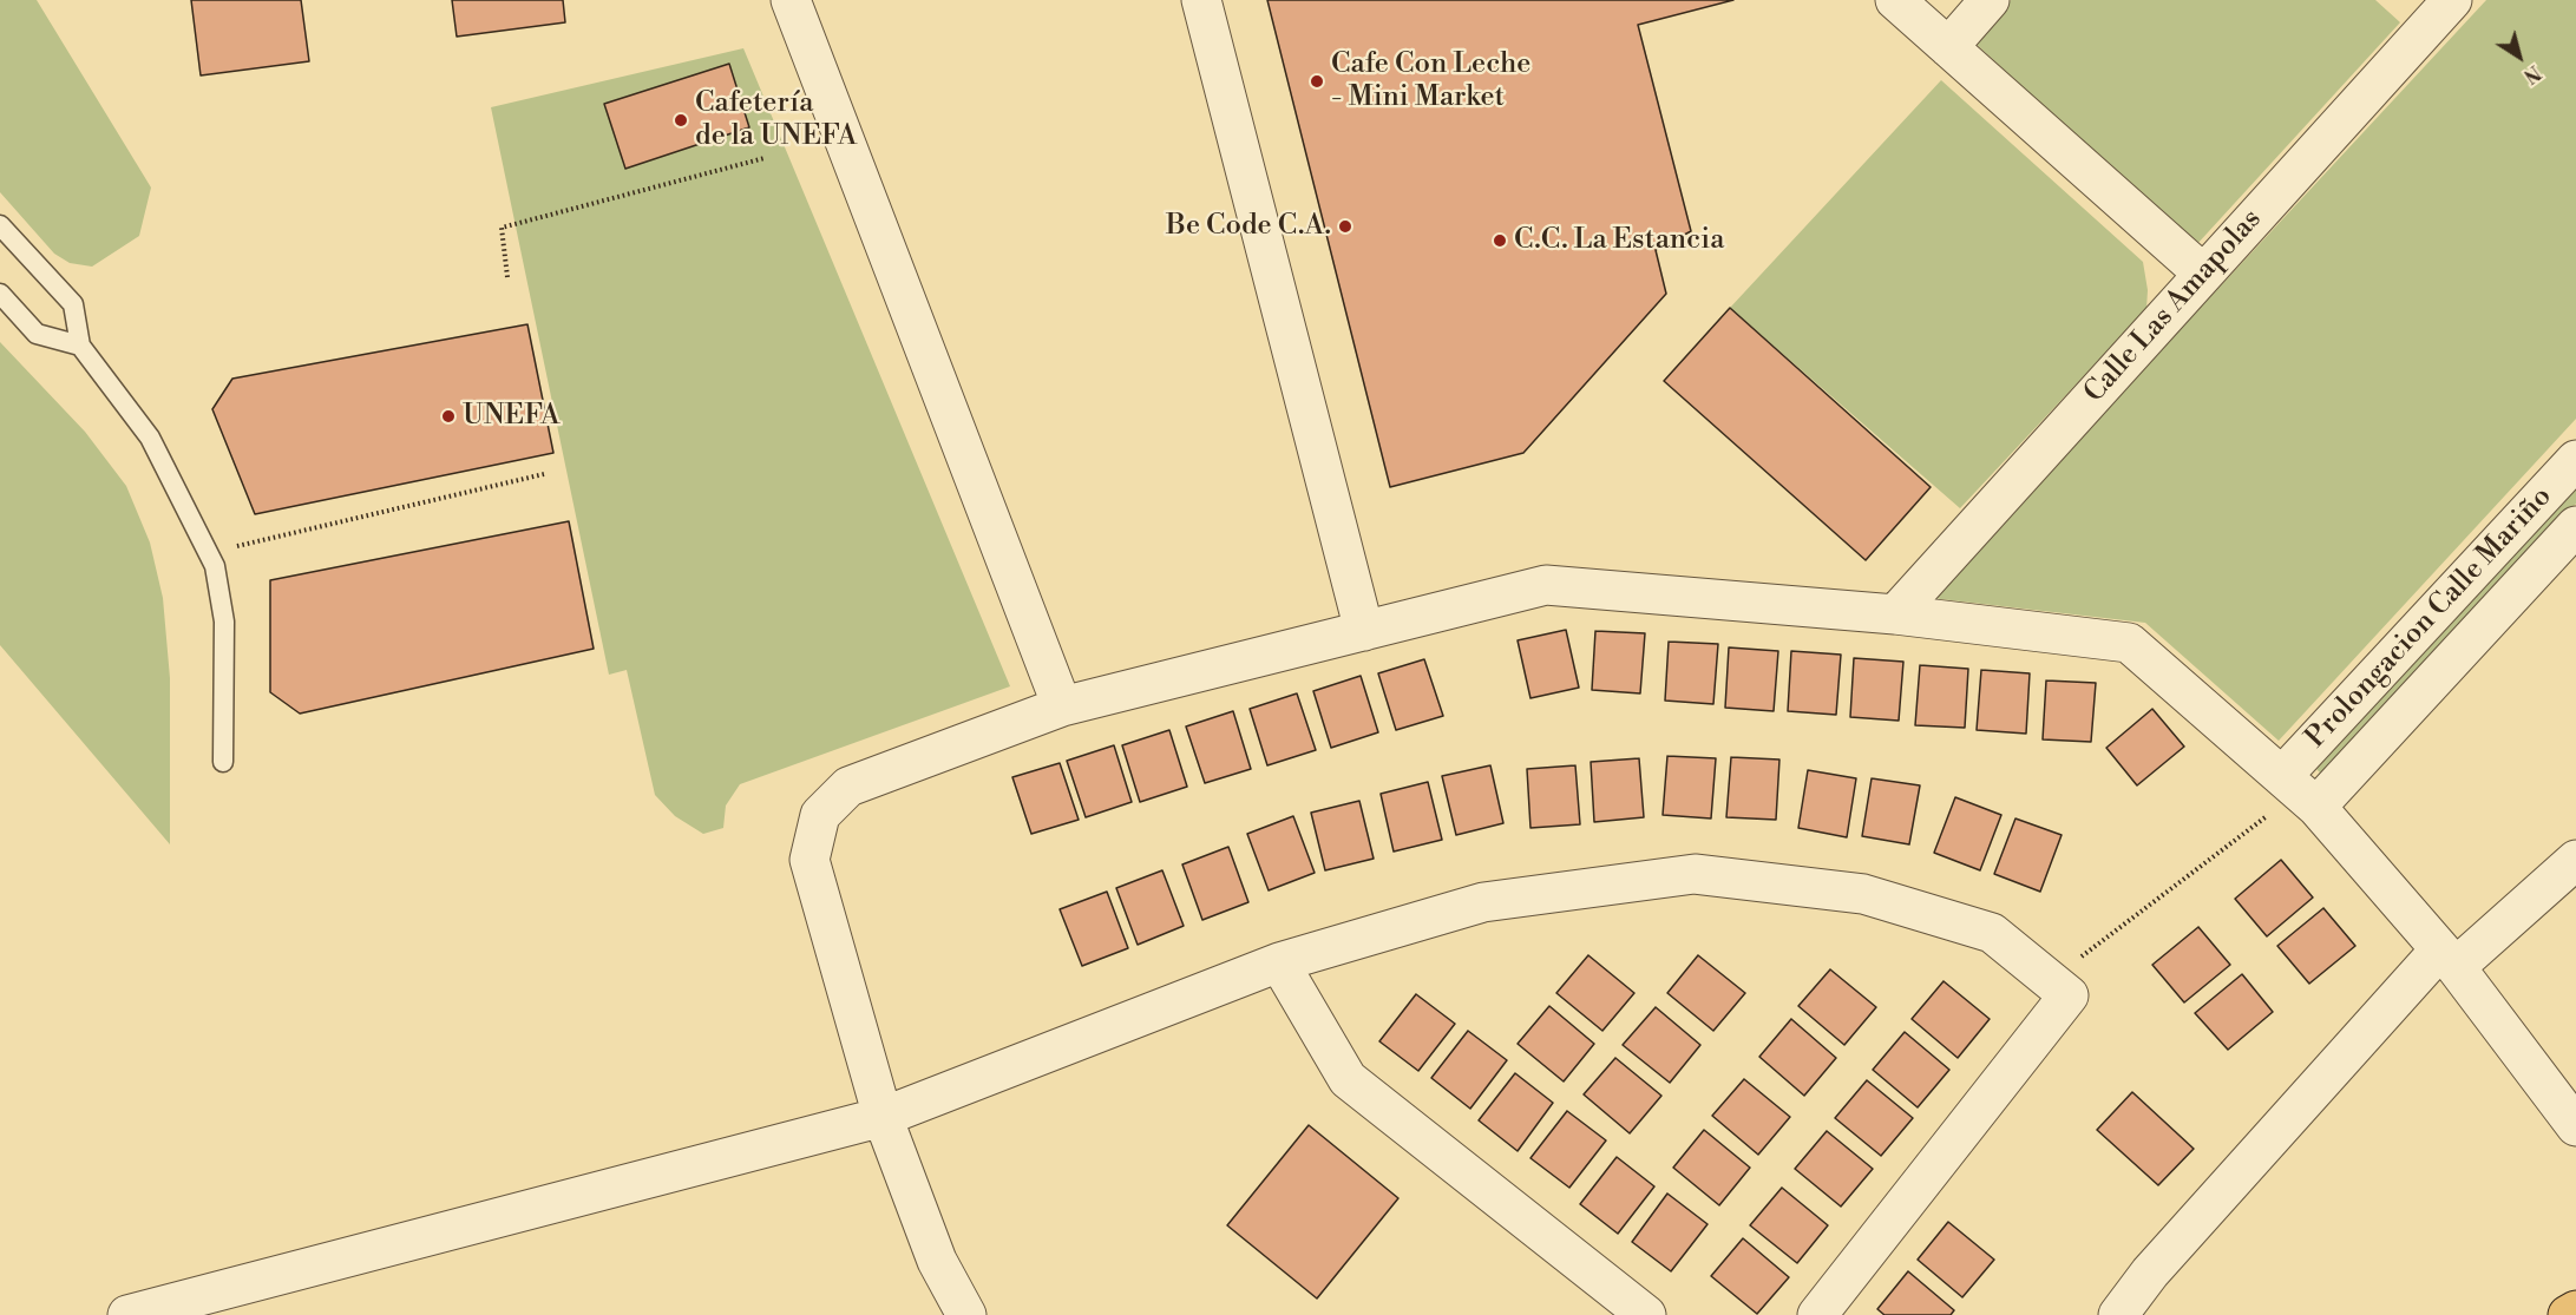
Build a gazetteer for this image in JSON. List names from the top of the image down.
{
  "streets": {
    "street": ["Calle Las Amapolas", "Prolongacion Calle Mariño"]
  },
  "places": [
    "Cafe Con Leche - Mini Market",
    "Cafetería de la UNEFA",
    "Be Code C.A.",
    "C.C. La Estancia",
    "UNEFA"
  ],
  "north": "bottom right"
}
